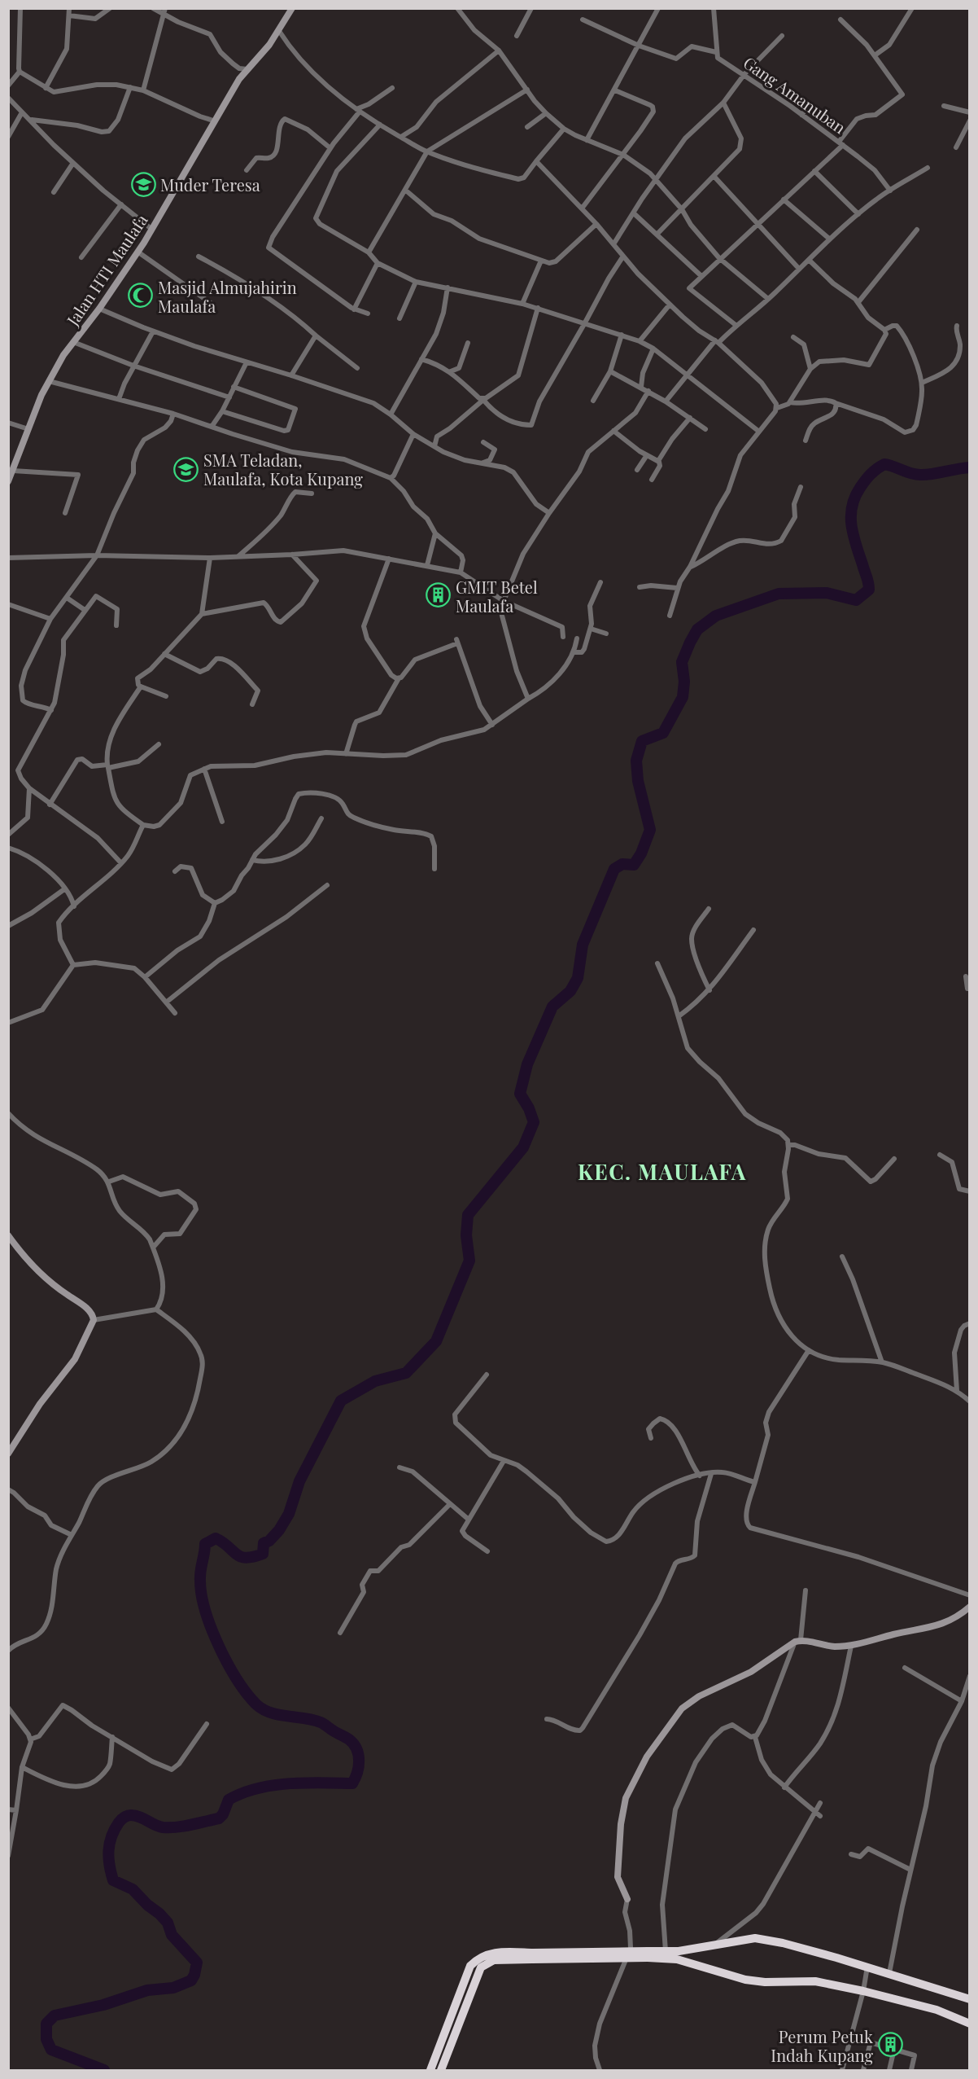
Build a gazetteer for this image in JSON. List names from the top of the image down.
{
  "streets": {
    "street": ["Gang Amanuban", "Jalan HTI Maulafa"]
  },
  "districts": ["KEC. MAULAFA"],
  "places": {
    "school or university": ["Muder Teresa", "SMA Teladan, Maulafa, Kota Kupang"],
    "mosque": ["Masjid Almujahirin Maulafa"],
    "building": ["GMIT Betel Maulafa", "Perum Petuk Indah Kupang"]
  }
}
